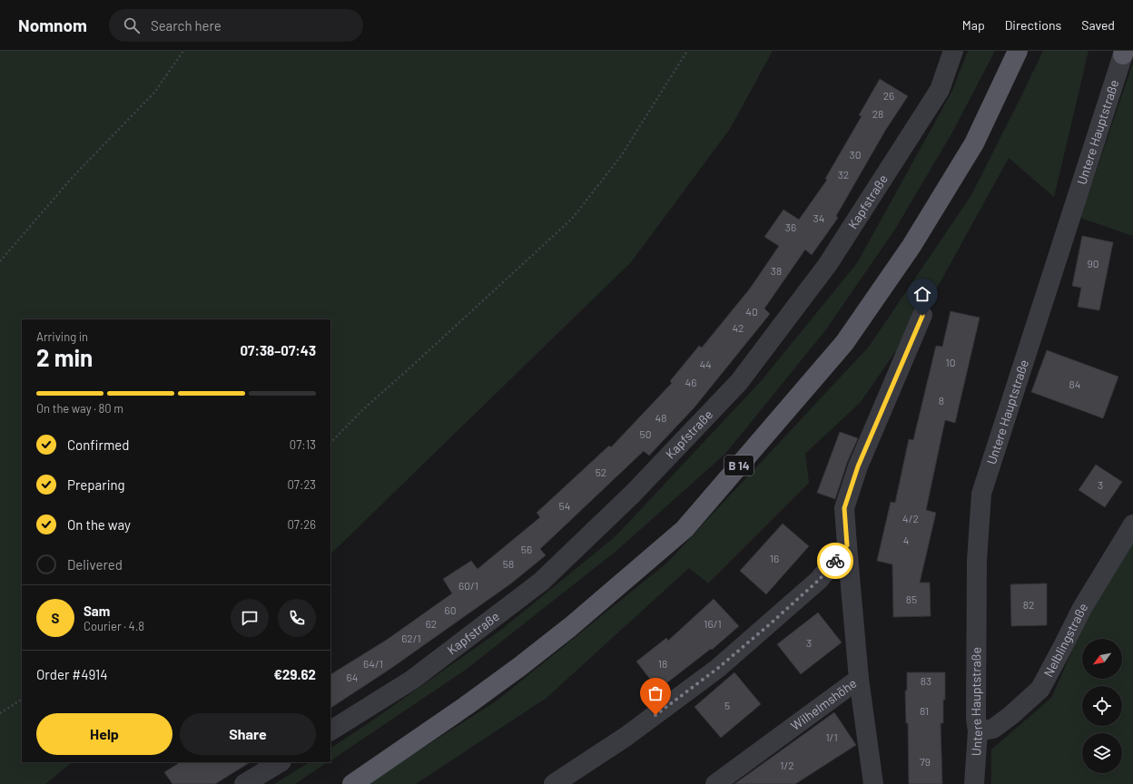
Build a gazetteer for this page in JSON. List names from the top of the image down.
{
  "streets": {
    "main road": ["B 14"],
    "street": [
      "Untere Hauptstraße",
      "Kapfstraße",
      "Nelblingstraße",
      "Wilhelmshöhe"
    ]
  },
  "crossings": [
    ["Untere Hauptstraße", "Nelblingstraße"]
  ],
  "house_numbers": [
    "26",
    "28",
    "30",
    "32",
    "34",
    "36",
    "90",
    "38",
    "40",
    "42",
    "10",
    "44",
    "46",
    "84",
    "8",
    "48",
    "50",
    "52",
    "3",
    "54",
    "4/2",
    "4",
    "56",
    "16",
    "58",
    "60/1",
    "85",
    "82",
    "60",
    "62",
    "16/1",
    "62/1",
    "3",
    "64/1",
    "18",
    "64",
    "83",
    "5",
    "81",
    "1/1",
    "79",
    "1/2"
  ],
  "north": "bottom left",
  "page": {
    "header": "Nomnom",
    "search": "Search here",
    "nav": ["Map", "Directions", "Saved"],
    "heading": ["2 min", "Arriving in", "07:38–07:43"],
    "panel": [
      "Sam",
      "Courier · 4.8",
      "Order #4914",
      "€29.62"
    ],
    "bar": "On the way · 80 m",
    "list": [
      ["Confirmed", "07:13"],
      ["Preparing", "07:23"],
      ["On the way", "07:26"],
      "Delivered"
    ],
    "round": "S",
    "buttons": ["Help", "Share"]
  }
}
